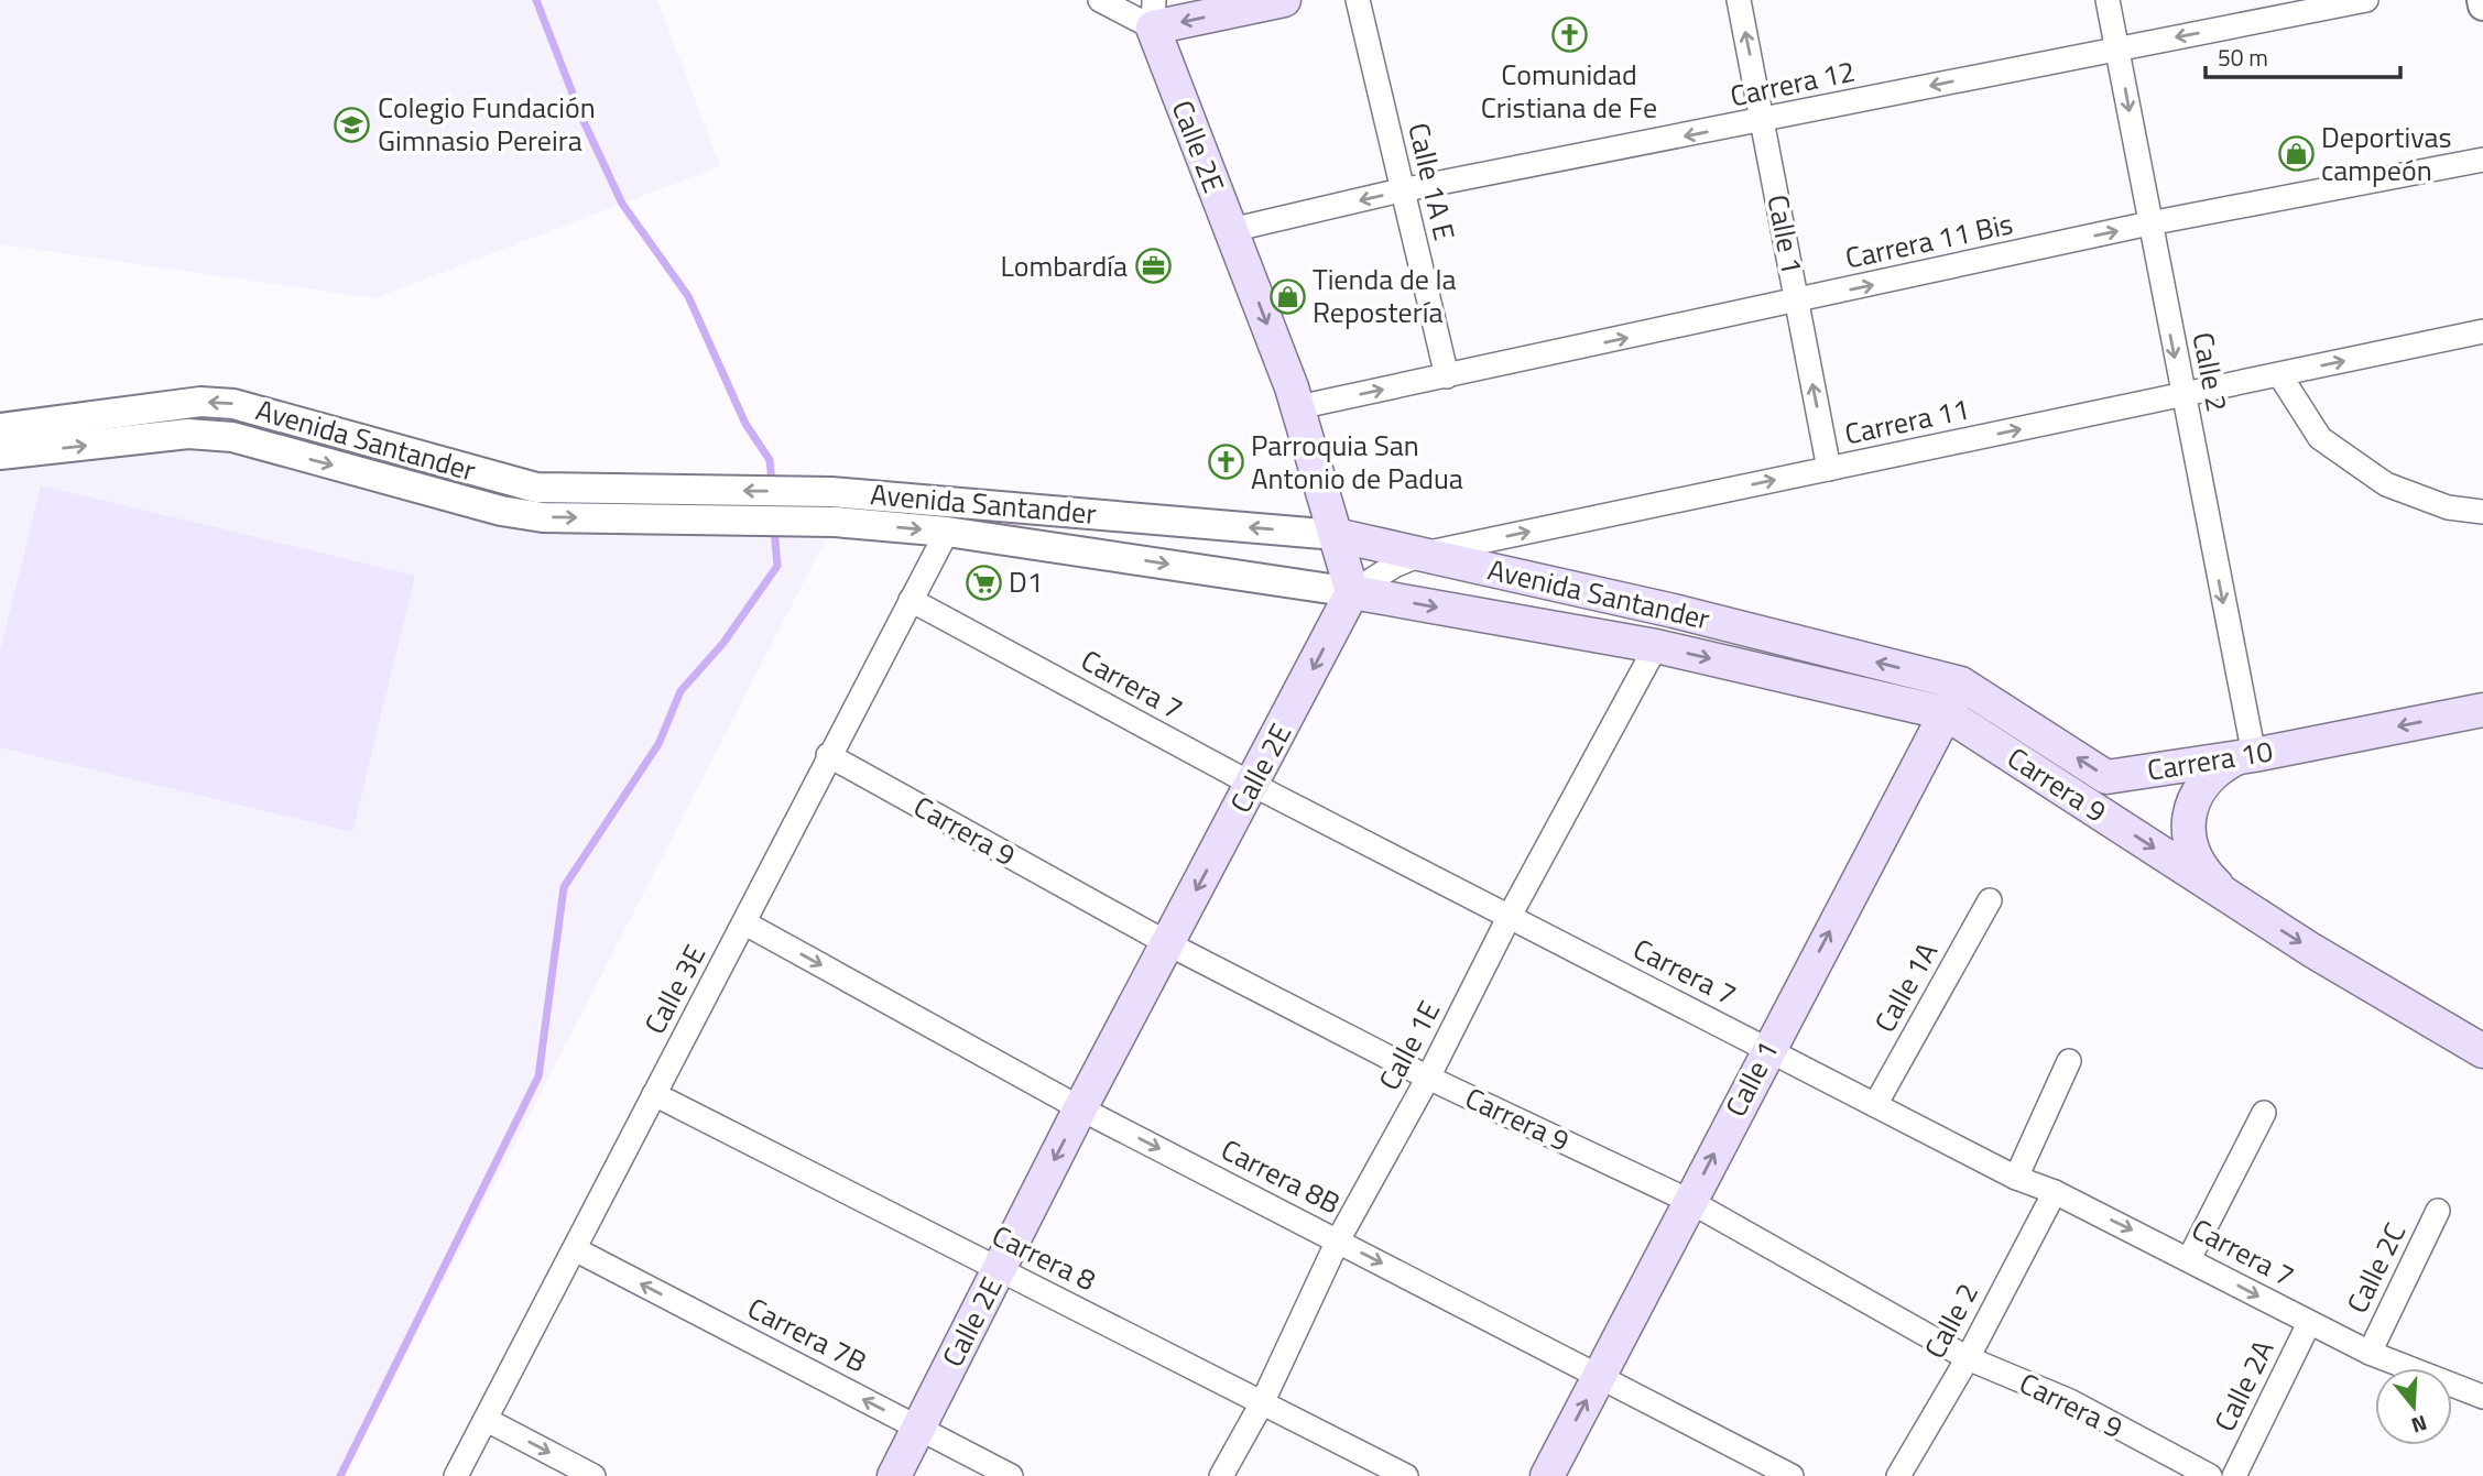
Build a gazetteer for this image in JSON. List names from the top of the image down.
{
  "streets": {
    "main road": [
      "Calle 2E",
      "Calle 1",
      "Avenida Santander",
      "Carrera 10",
      "Carrera 9"
    ],
    "street": [
      "Carrera 12",
      "Calle 1A E",
      "Carrera 11 Bis",
      "Calle 2",
      "Carrera 11",
      "Carrera 7",
      "Calle 1A",
      "Calle 3E",
      "Calle 1E",
      "Carrera 8B",
      "Carrera 8",
      "Calle 2C",
      "Carrera 7B",
      "Calle 2A"
    ]
  },
  "crossings": [
    ["Carrera 12", "Calle 2E"],
    ["Carrera 12", "Calle 1A E"],
    ["Carrera 12", "Calle 1"],
    ["Carrera 12", "Calle 2"],
    ["Calle 2E", "Carrera 11 Bis"],
    ["Calle 2E", "Carrera 11"],
    ["Calle 2E", "Avenida Santander"],
    ["Calle 2E", "Carrera 7"],
    ["Calle 2E", "Carrera 9"],
    ["Calle 2E", "Carrera 8B"],
    ["Calle 2E", "Carrera 8"],
    ["Calle 2E", "Carrera 7B"],
    ["Calle 1A E", "Carrera 11 Bis"],
    ["Calle 1", "Carrera 11 Bis"],
    ["Calle 1", "Carrera 11"],
    ["Calle 1", "Avenida Santander"],
    ["Calle 1", "Carrera 7"],
    ["Calle 1", "Carrera 10"],
    ["Calle 1", "Carrera 9"],
    ["Calle 1", "Carrera 8B"],
    ["Carrera 11 Bis", "Calle 2"],
    ["Calle 2", "Carrera 11"],
    ["Calle 2", "Carrera 7"],
    ["Calle 2", "Carrera 10"],
    ["Calle 2", "Carrera 9"],
    ["Carrera 11", "Avenida Santander"],
    ["Avenida Santander", "Carrera 10"],
    ["Avenida Santander", "Carrera 9"],
    ["Avenida Santander", "Calle 3E"],
    ["Avenida Santander", "Calle 1E"],
    ["Carrera 7", "Calle 1A"],
    ["Carrera 7", "Calle 3E"],
    ["Carrera 7", "Calle 1E"],
    ["Carrera 7", "Calle 2C"],
    ["Carrera 7", "Calle 2A"],
    ["Carrera 9", "Calle 3E"],
    ["Carrera 9", "Calle 1E"],
    ["Calle 3E", "Carrera 8B"],
    ["Calle 3E", "Carrera 8"],
    ["Calle 3E", "Carrera 7B"],
    ["Calle 1E", "Carrera 8B"],
    ["Calle 1E", "Carrera 8"]
  ],
  "one_way": [
    "Carrera 12",
    "Calle 2E",
    "Calle 1",
    "Carrera 11 Bis",
    "Calle 2",
    "Carrera 11",
    "Carrera 10",
    "Carrera 8B"
  ],
  "places": {
    "church": ["Comunidad Cristiana de Fe", "Parroquia San Antonio de Padua"],
    "school or university": ["Colegio Fundación Gimnasio Pereira"],
    "shop": ["Deportivas campeón", "Tienda de la Repostería"],
    "office": ["Lombardía"],
    "supermarket": ["D1"]
  },
  "scale_bar": "50 m",
  "north": "bottom"
}
